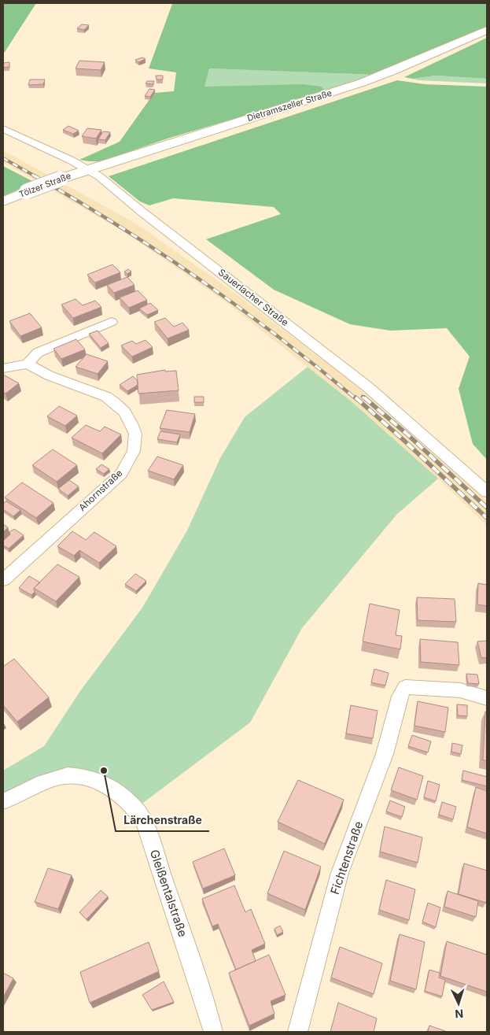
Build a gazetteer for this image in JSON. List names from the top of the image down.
{
  "streets": {
    "main road": ["Dietramszeller Straße", "Tölzer Straße"],
    "street": [
      "Sauerlacher Straße",
      "Ahornstraße",
      "Fichtenstraße",
      "Gleißentalstraße"
    ]
  },
  "crossings": [
    ["Dietramszeller Straße", "Tölzer Straße"],
    ["Dietramszeller Straße", "Sauerlacher Straße"],
    ["Tölzer Straße", "Sauerlacher Straße"]
  ],
  "places": ["Lärchenstraße"],
  "north": "bottom"
}
